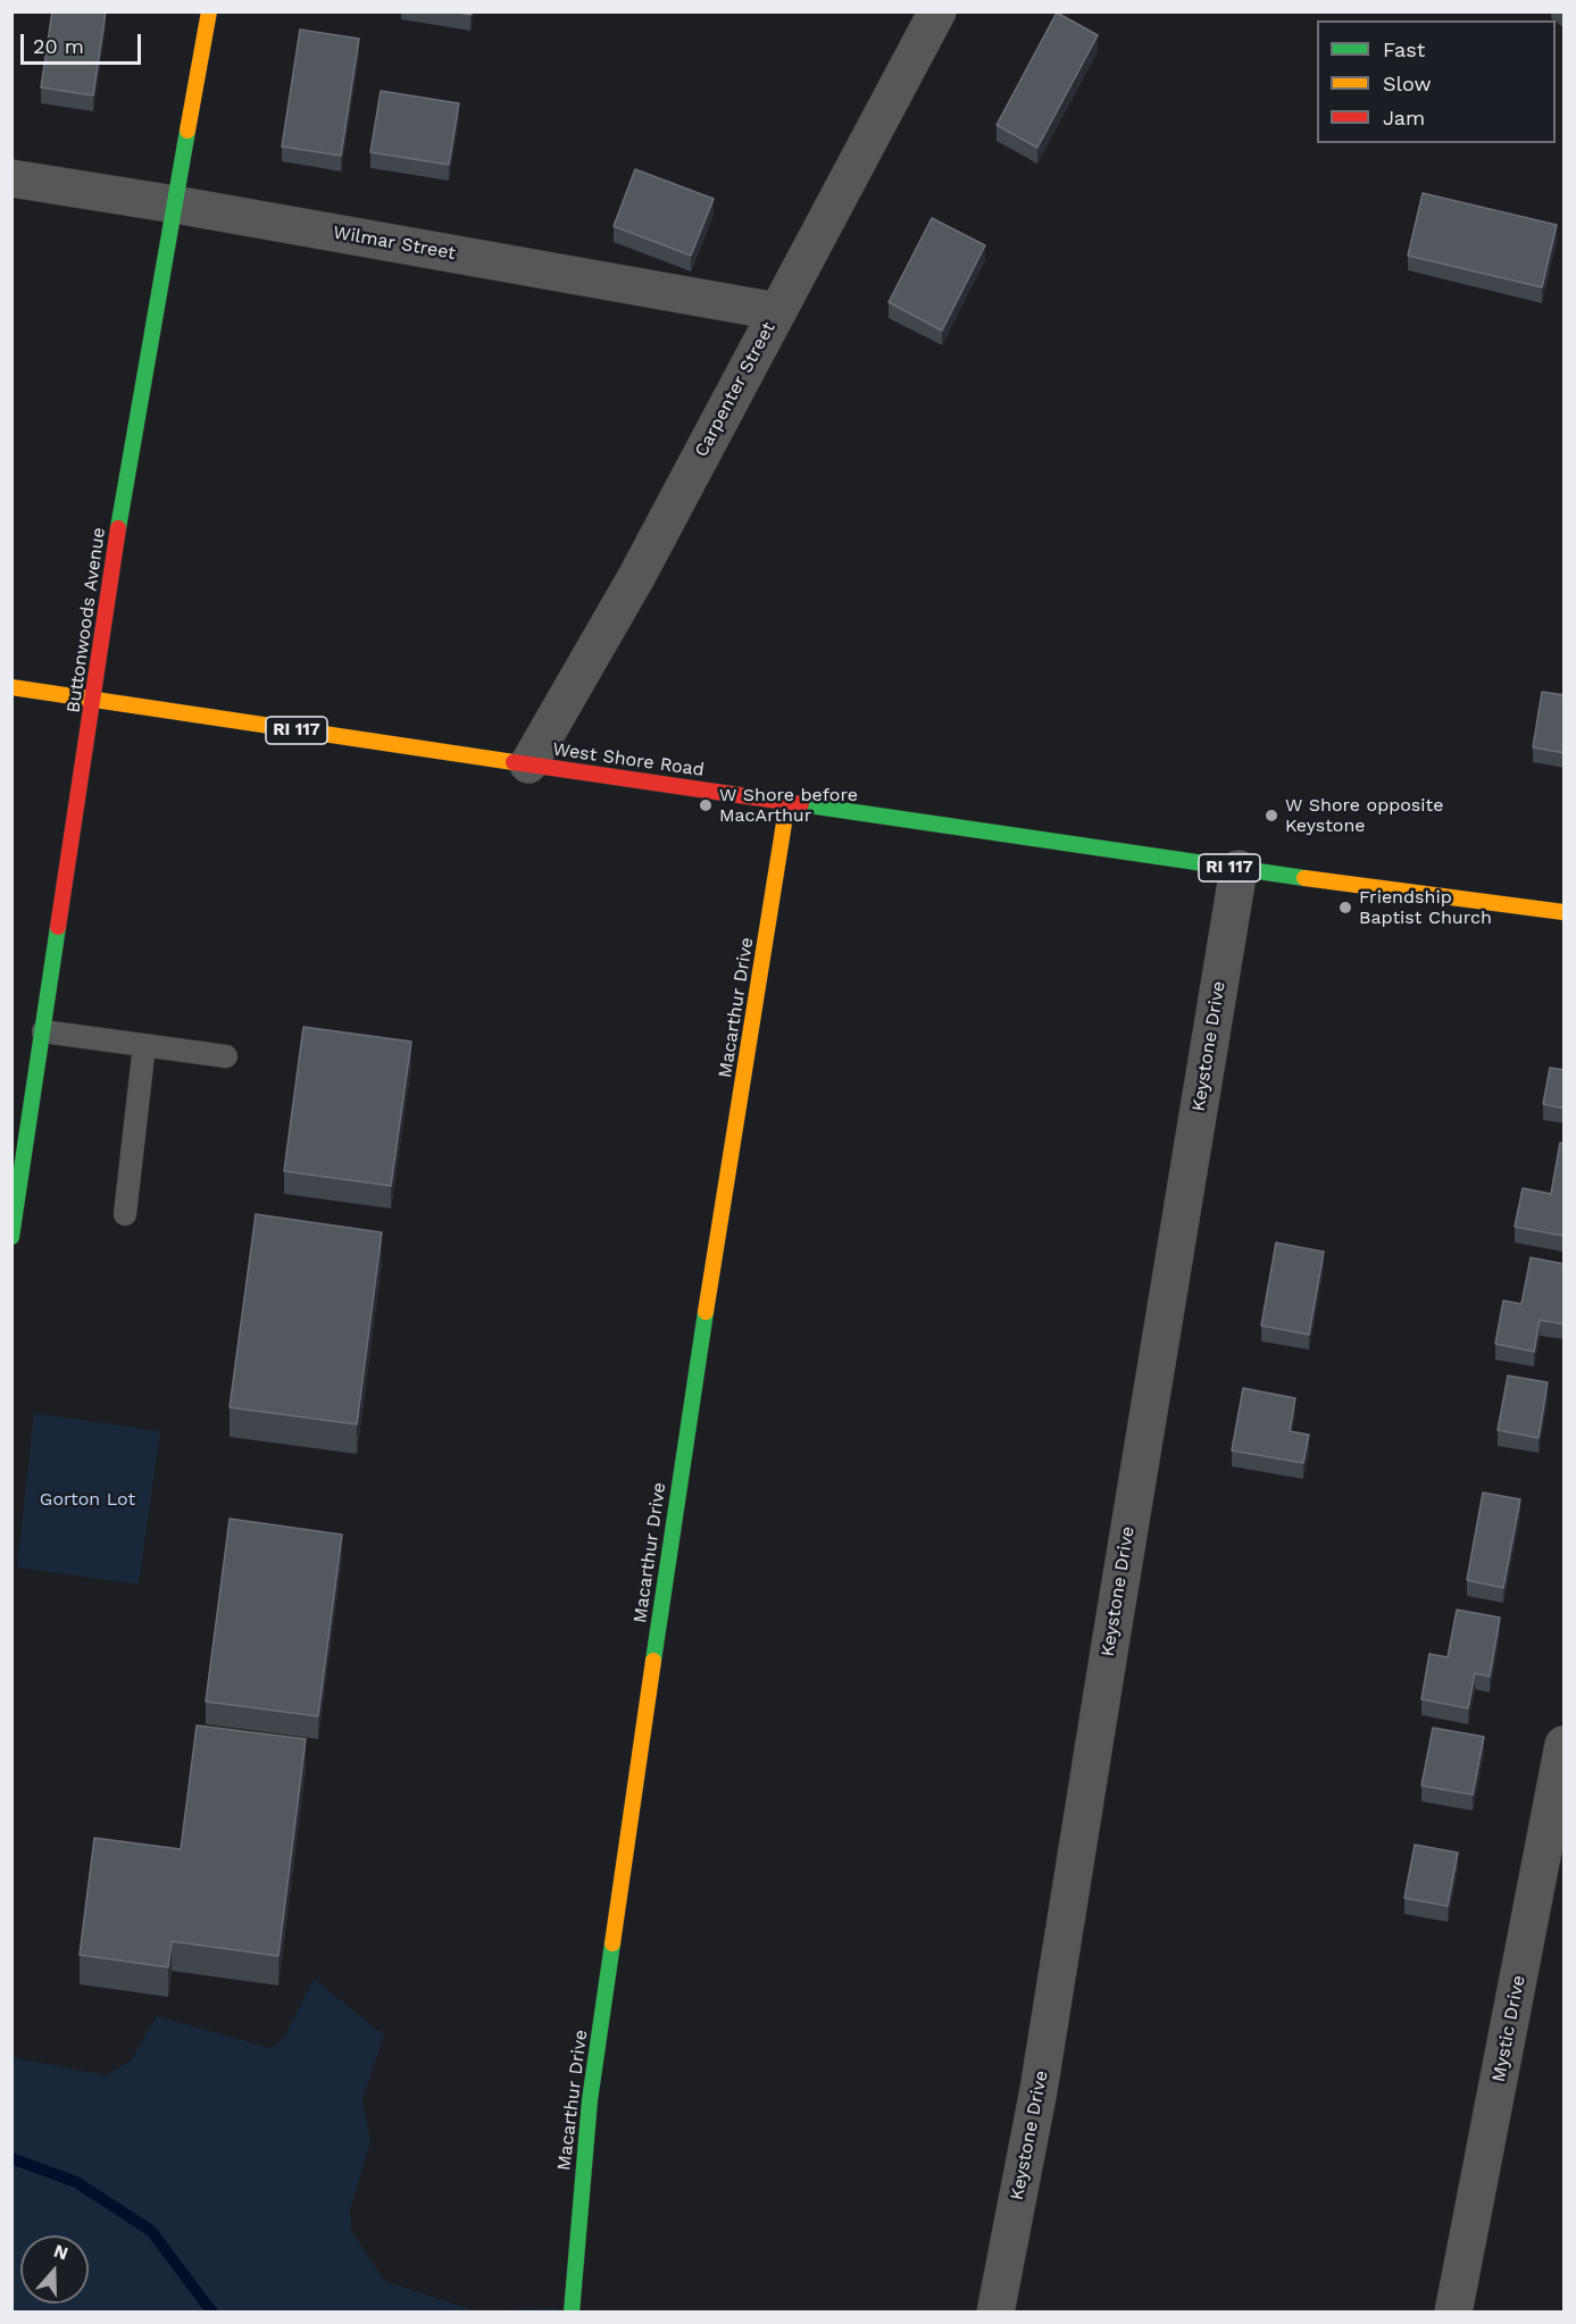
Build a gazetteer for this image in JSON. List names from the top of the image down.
{
  "streets": {
    "street": [
      "Wilmar Street",
      "Carpenter Street",
      "Buttonwoods Avenue",
      "RI 117",
      "West Shore Road",
      "Macarthur Drive",
      "Keystone Drive",
      "Mystic Drive"
    ]
  },
  "crossings": [
    ["Wilmar Street", "Carpenter Street"],
    ["Wilmar Street", "Buttonwoods Avenue"],
    ["Carpenter Street", "West Shore Road"],
    ["Buttonwoods Avenue", "West Shore Road"],
    ["West Shore Road", "Macarthur Drive"],
    ["West Shore Road", "Keystone Drive"]
  ],
  "parks": ["Gorton Lot"],
  "places": ["W Shore before MacArthur", "W Shore opposite Keystone", "Friendship Baptist Church"],
  "legend": ["Fast", "Slow", "Jam"],
  "scale_bar": "20 m",
  "north": "top"
}
